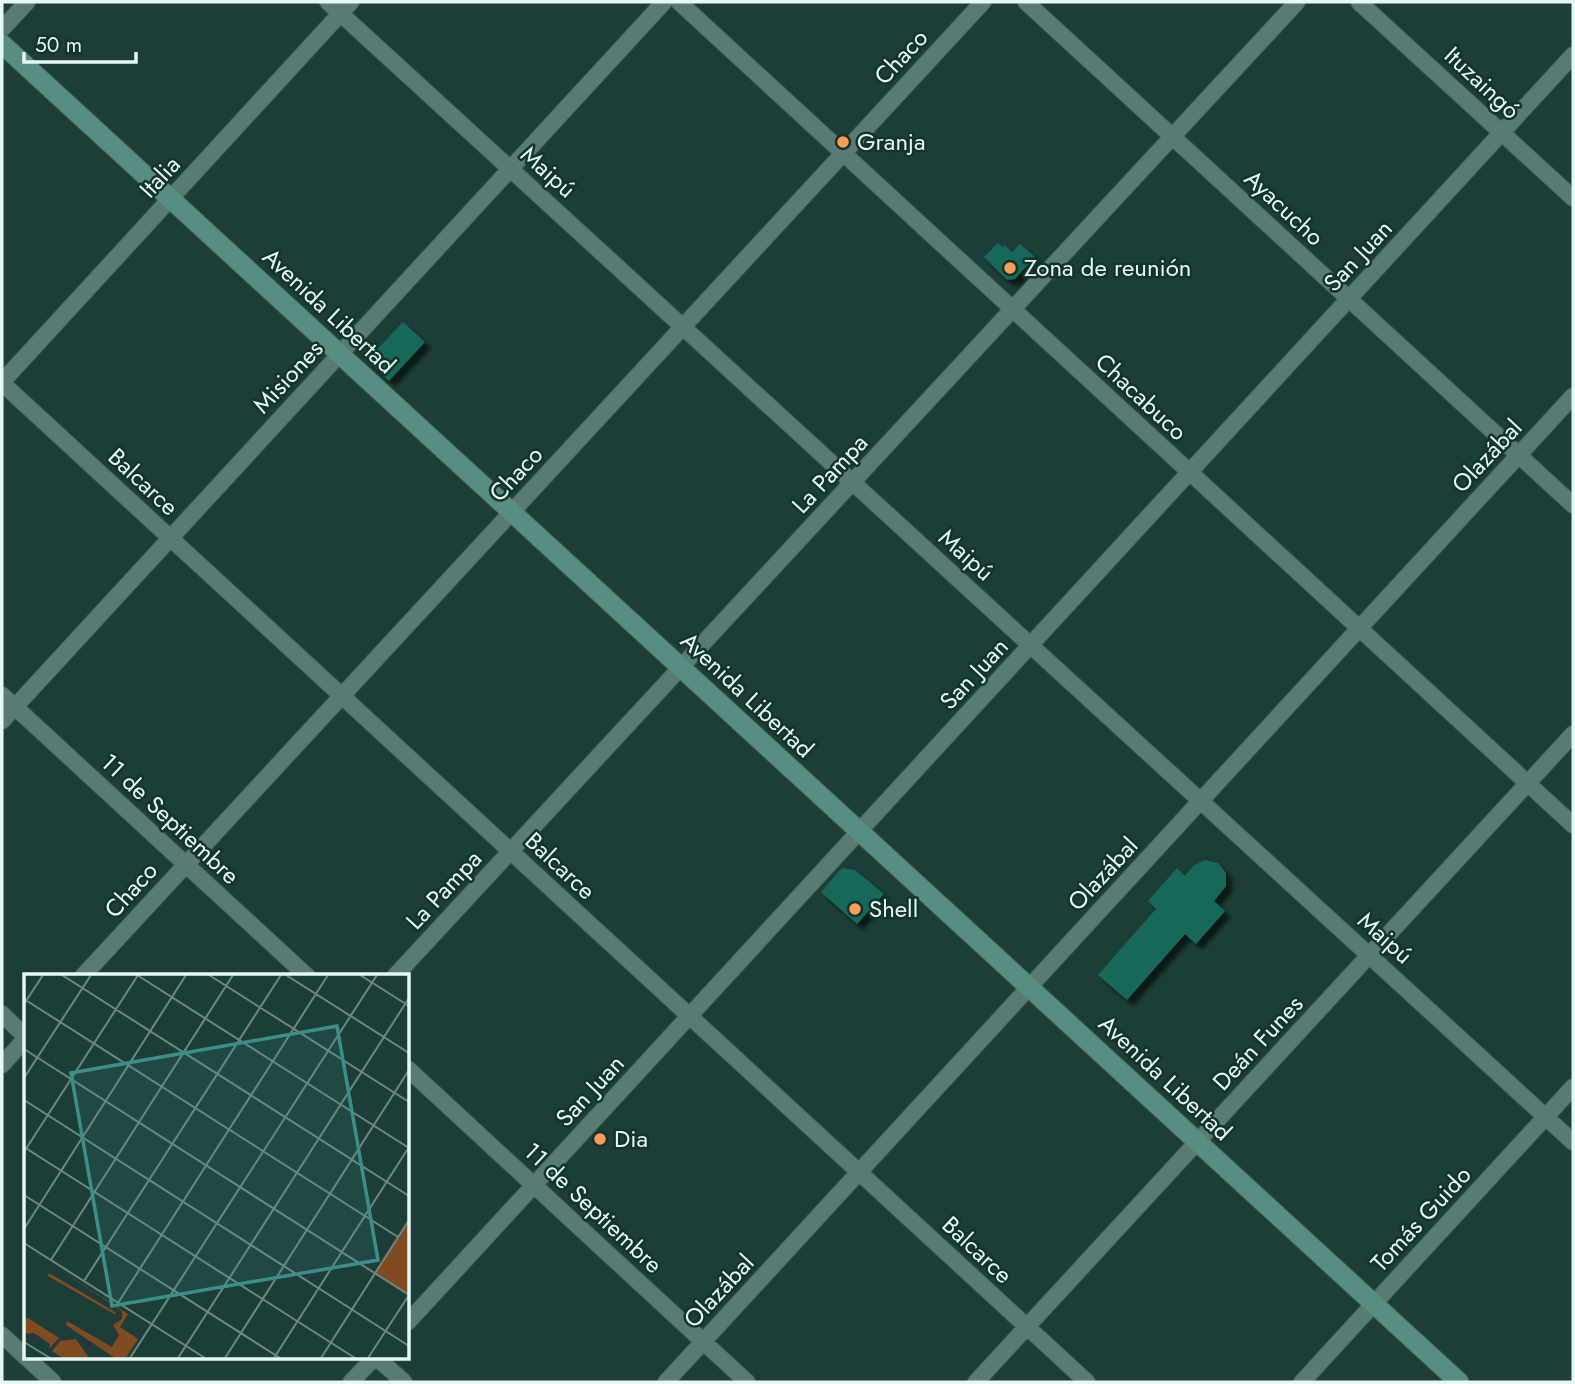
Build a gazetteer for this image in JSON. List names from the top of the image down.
{
  "streets": {
    "main road": ["Avenida Libertad"],
    "street": [
      "Chaco",
      "Ituzaingó",
      "Maipú",
      "Italia",
      "Ayacucho",
      "San Juan",
      "Misiones",
      "Chacabuco",
      "Olazábal",
      "La Pampa",
      "Balcarce",
      "11 de Septiembre",
      "Deán Funes",
      "Tomás Guido"
    ]
  },
  "crossings": [
    ["Chaco", "Maipú"],
    ["Chaco", "Avenida Libertad"],
    ["Chaco", "Chacabuco"],
    ["Chaco", "Balcarce"],
    ["Chaco", "11 de Septiembre"],
    ["Ituzaingó", "San Juan"],
    ["Maipú", "Italia"],
    ["Maipú", "San Juan"],
    ["Maipú", "Misiones"],
    ["Maipú", "Olazábal"],
    ["Maipú", "La Pampa"],
    ["Maipú", "Deán Funes"],
    ["Maipú", "Tomás Guido"],
    ["Italia", "Avenida Libertad"],
    ["Italia", "Balcarce"],
    ["Ayacucho", "San Juan"],
    ["Ayacucho", "Olazábal"],
    ["Ayacucho", "La Pampa"],
    ["San Juan", "Avenida Libertad"],
    ["San Juan", "Chacabuco"],
    ["San Juan", "Balcarce"],
    ["San Juan", "11 de Septiembre"],
    ["Avenida Libertad", "Misiones"],
    ["Avenida Libertad", "Olazábal"],
    ["Avenida Libertad", "La Pampa"],
    ["Avenida Libertad", "Deán Funes"],
    ["Avenida Libertad", "Tomás Guido"],
    ["Misiones", "Balcarce"],
    ["Misiones", "11 de Septiembre"],
    ["Chacabuco", "Olazábal"],
    ["Chacabuco", "La Pampa"],
    ["Chacabuco", "Deán Funes"],
    ["Olazábal", "Balcarce"],
    ["Olazábal", "11 de Septiembre"],
    ["La Pampa", "Balcarce"],
    ["Balcarce", "Deán Funes"]
  ],
  "places": [
    "Granja",
    "Zona de reunión",
    "Shell",
    "Dia"
  ],
  "scale_bar": "50 m"
}
